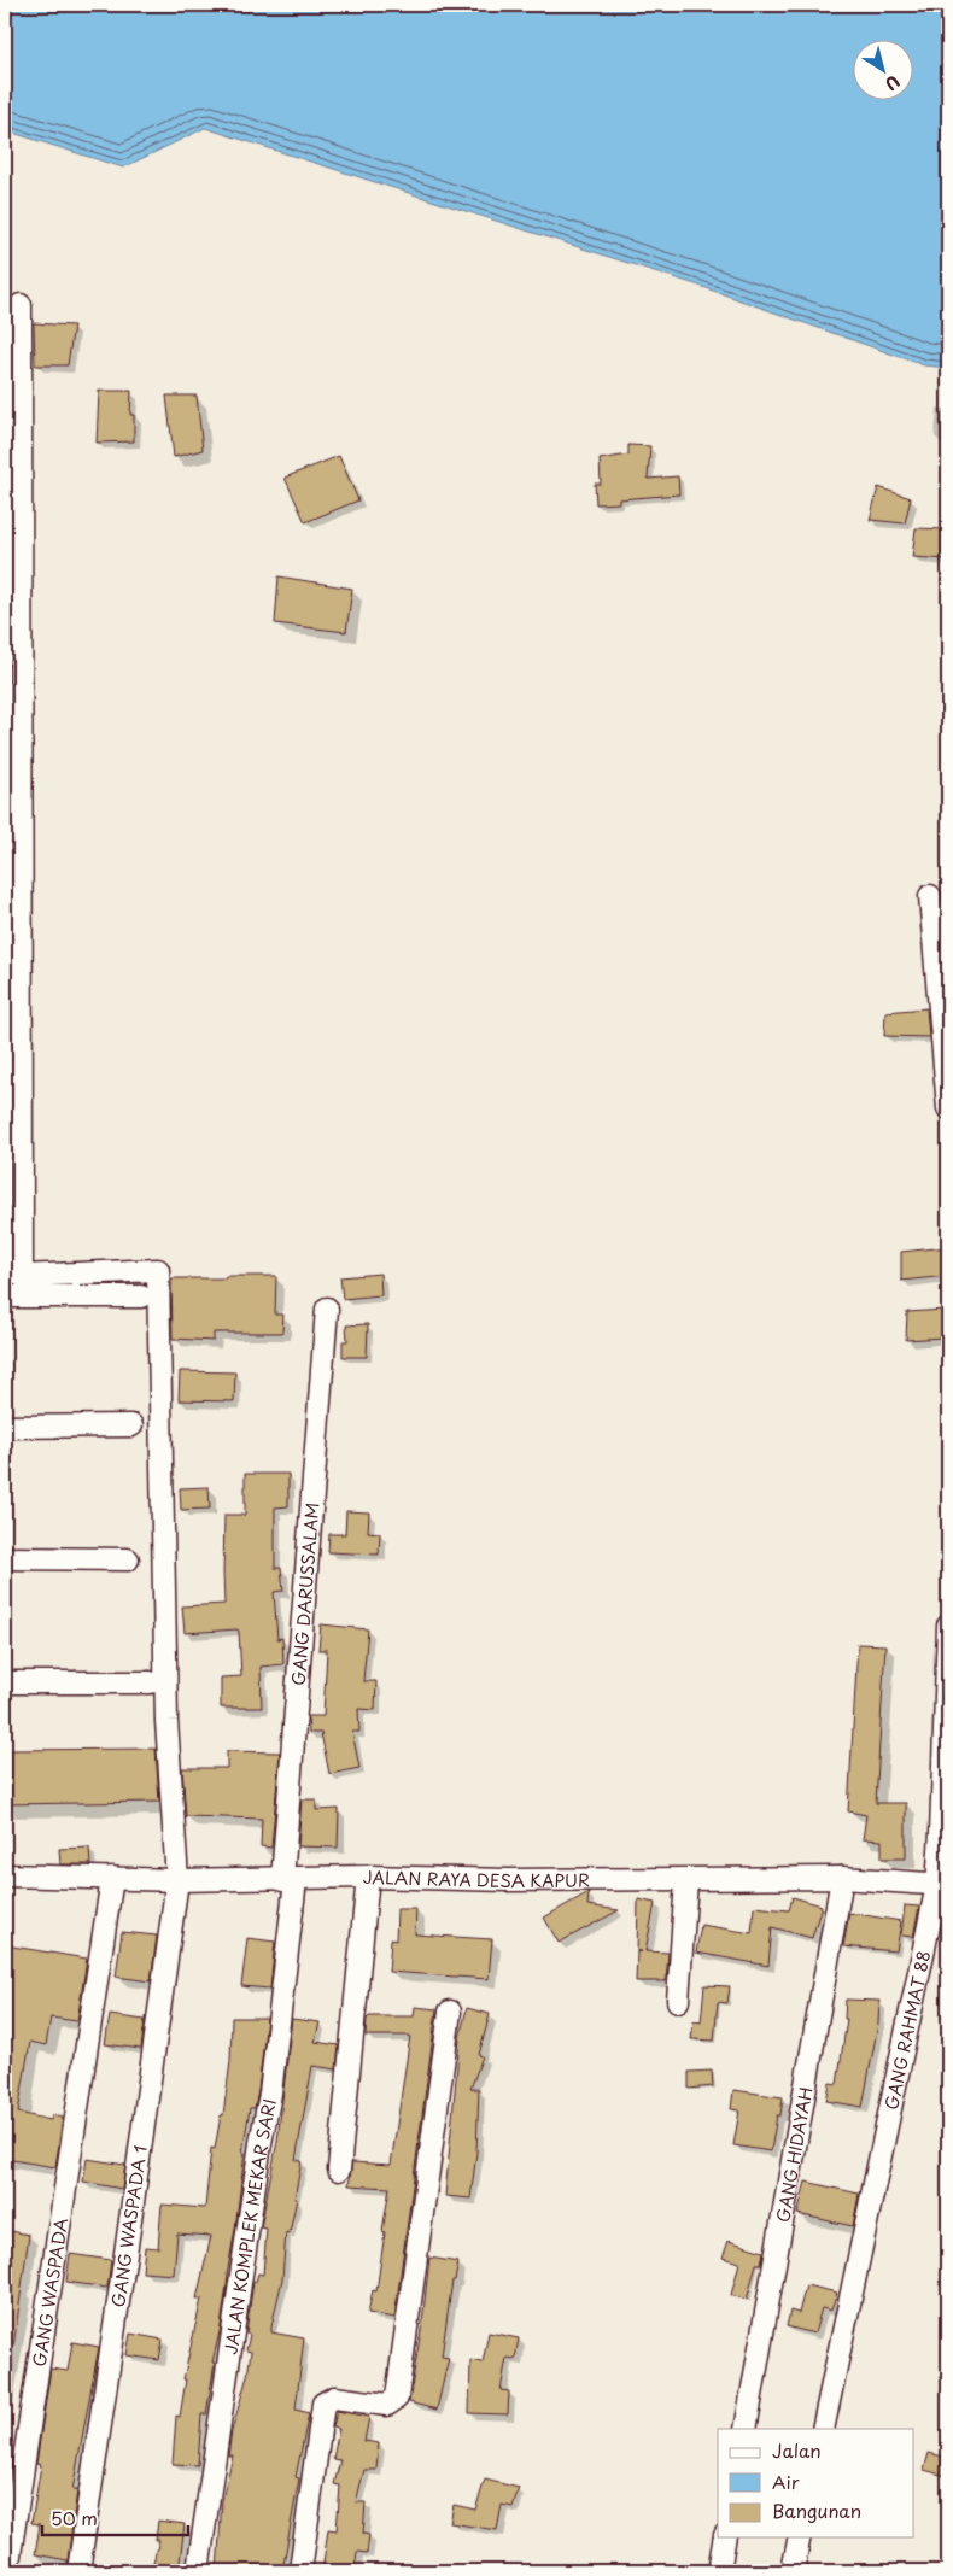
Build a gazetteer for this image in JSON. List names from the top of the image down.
{
  "streets": {
    "street": [
      "GANG DARUSSALAM",
      "JALAN RAYA DESA KAPUR",
      "GANG RAHMAT 88",
      "GANG HIDAYAH",
      "GANG WASPADA 1",
      "JALAN KOMPLEK MEKAR SARI",
      "GANG WASPADA"
    ]
  },
  "crossings": [
    ["GANG DARUSSALAM", "JALAN RAYA DESA KAPUR"],
    ["GANG DARUSSALAM", "JALAN KOMPLEK MEKAR SARI"],
    ["JALAN RAYA DESA KAPUR", "GANG RAHMAT 88"],
    ["JALAN RAYA DESA KAPUR", "GANG HIDAYAH"],
    ["JALAN RAYA DESA KAPUR", "GANG WASPADA 1"],
    ["JALAN RAYA DESA KAPUR", "JALAN KOMPLEK MEKAR SARI"],
    ["JALAN RAYA DESA KAPUR", "GANG WASPADA"]
  ],
  "legend": ["Jalan", "Air", "Bangunan"],
  "scale_bar": "50 m",
  "north": "bottom right"
}
